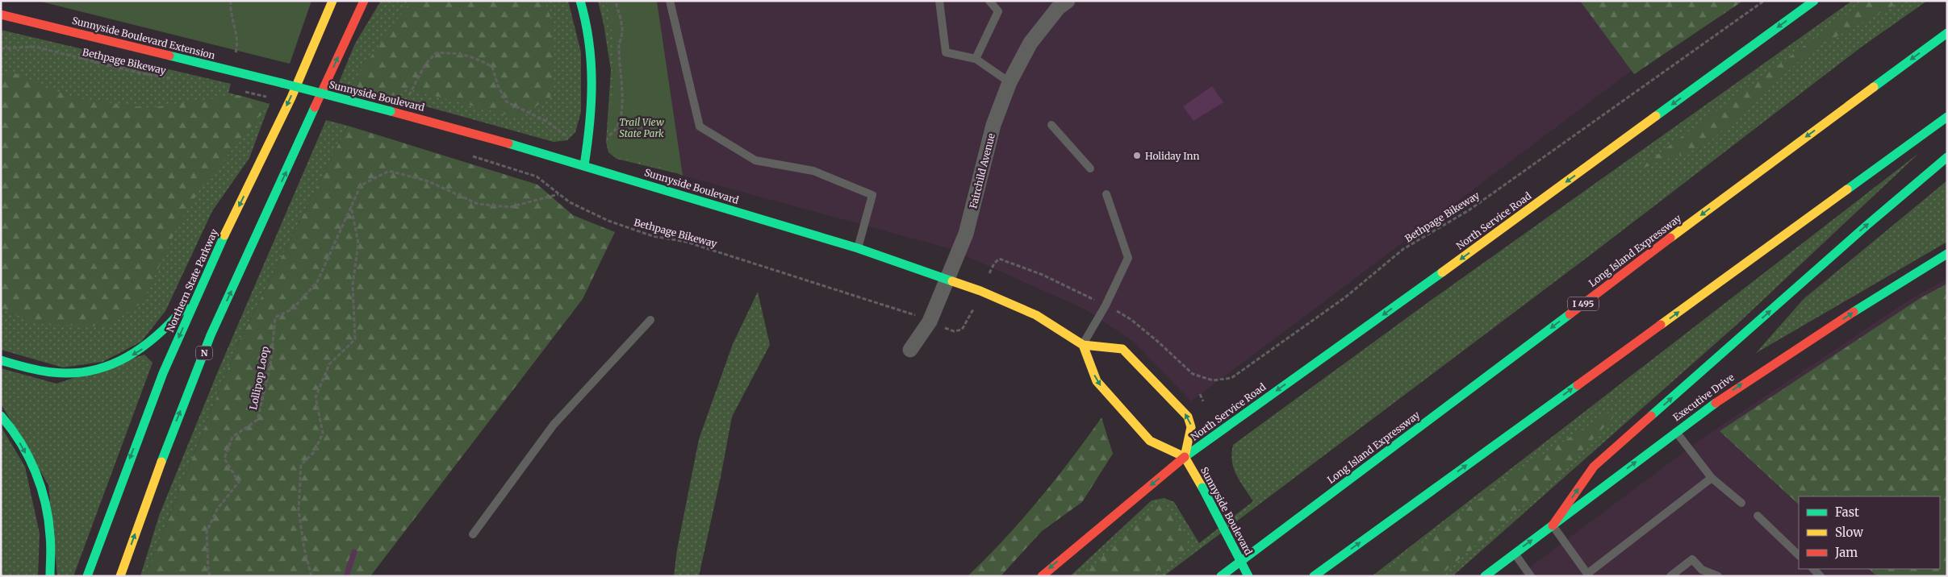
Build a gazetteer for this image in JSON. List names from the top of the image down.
{
  "streets": {
    "main road": [
      "Sunnyside Boulevard Extension",
      "Sunnyside Boulevard",
      "North Service Road",
      "Long Island Expressway",
      "Northern State Parkway",
      "I 495",
      "N",
      "Executive Drive"
    ],
    "street": ["Fairchild Avenue"],
    "path": ["Bethpage Bikeway", "Lollipop Loop"]
  },
  "crossings": [
    ["Sunnyside Boulevard Extension", "Sunnyside Boulevard"],
    ["Bethpage Bikeway", "Lollipop Loop"],
    ["Sunnyside Boulevard", "Fairchild Avenue"],
    ["Sunnyside Boulevard", "North Service Road"]
  ],
  "one_way": ["North Service Road"],
  "parks": ["Trail View State Park"],
  "places": ["Holiday Inn"],
  "legend": ["Fast", "Slow", "Jam"]
}
